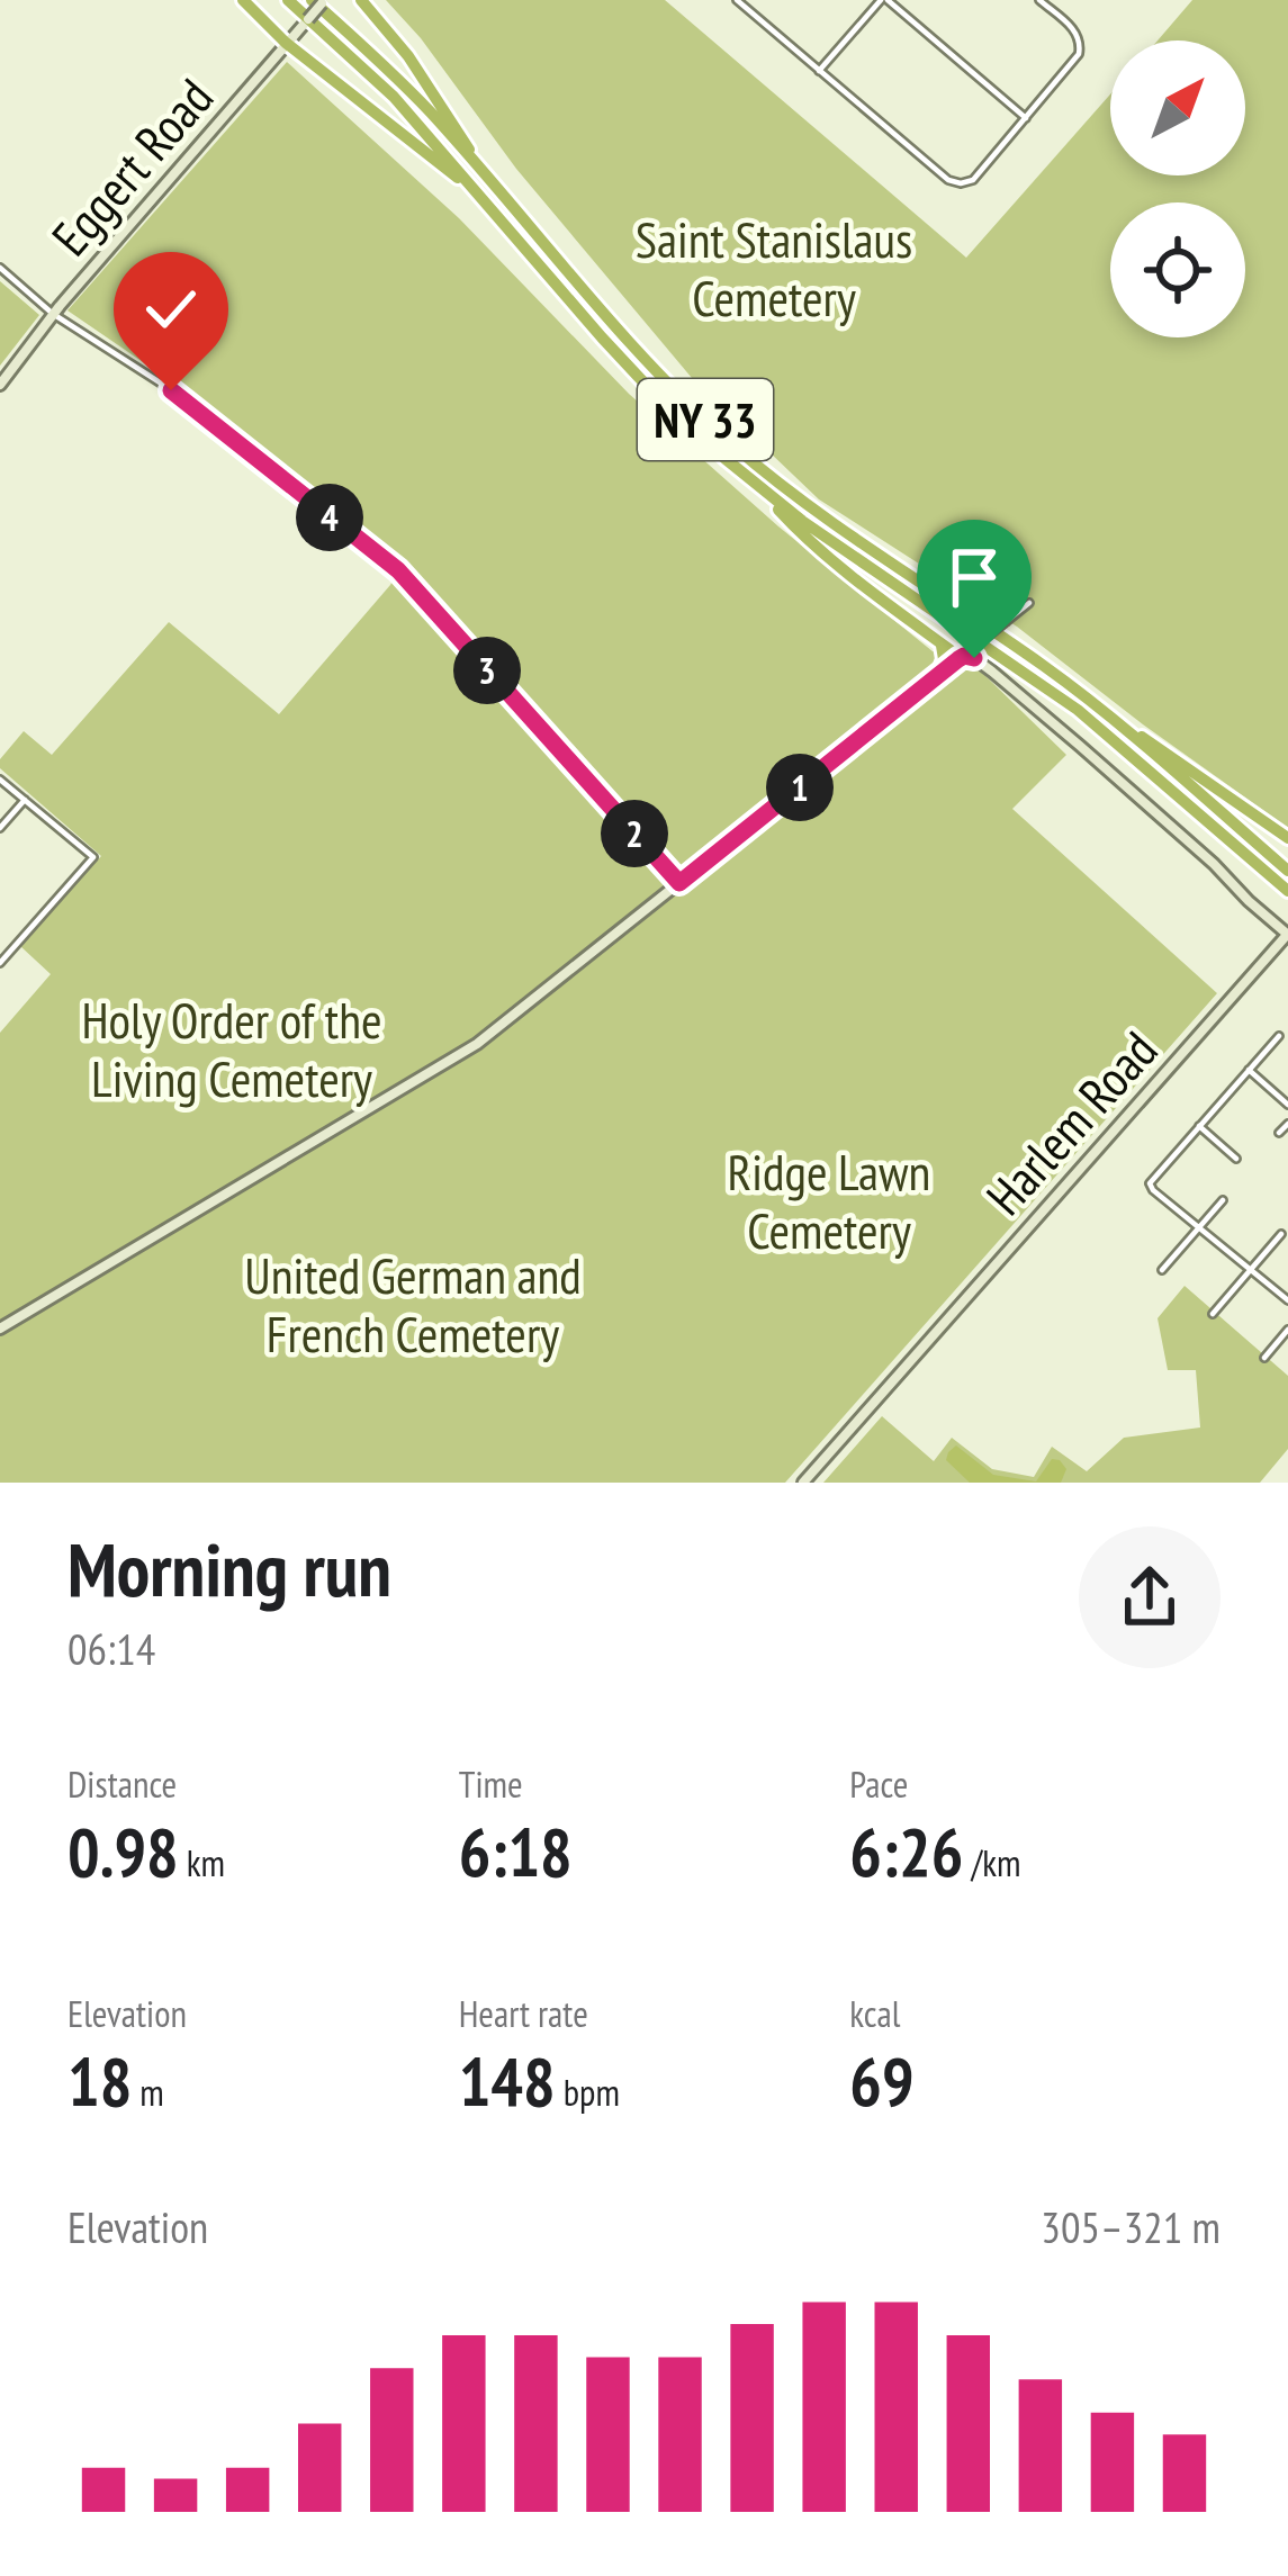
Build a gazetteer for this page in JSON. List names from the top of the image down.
{
  "streets": {
    "highway": ["NY 33"],
    "street": ["Eggert Road", "Harlem Road"]
  },
  "parks": [
    "Saint Stanislaus Cemetery",
    "Holy Order of the Living Cemetery",
    "Ridge Lawn Cemetery",
    "United German and French Cemetery"
  ],
  "north": "top right",
  "page": {
    "pins": [
      "4",
      "3",
      "1",
      "2"
    ],
    "heading": ["Morning run", "06:14"],
    "stats": [
      ["Distance", "0.98 km"],
      ["Time", "6:18"],
      ["Pace", "6:26 /km"],
      ["Elevation", "18 m"],
      ["Heart rate", "148 bpm"],
      ["kcal", "69"]
    ],
    "chart": ["Elevation", "305–321 m"]
  }
}
